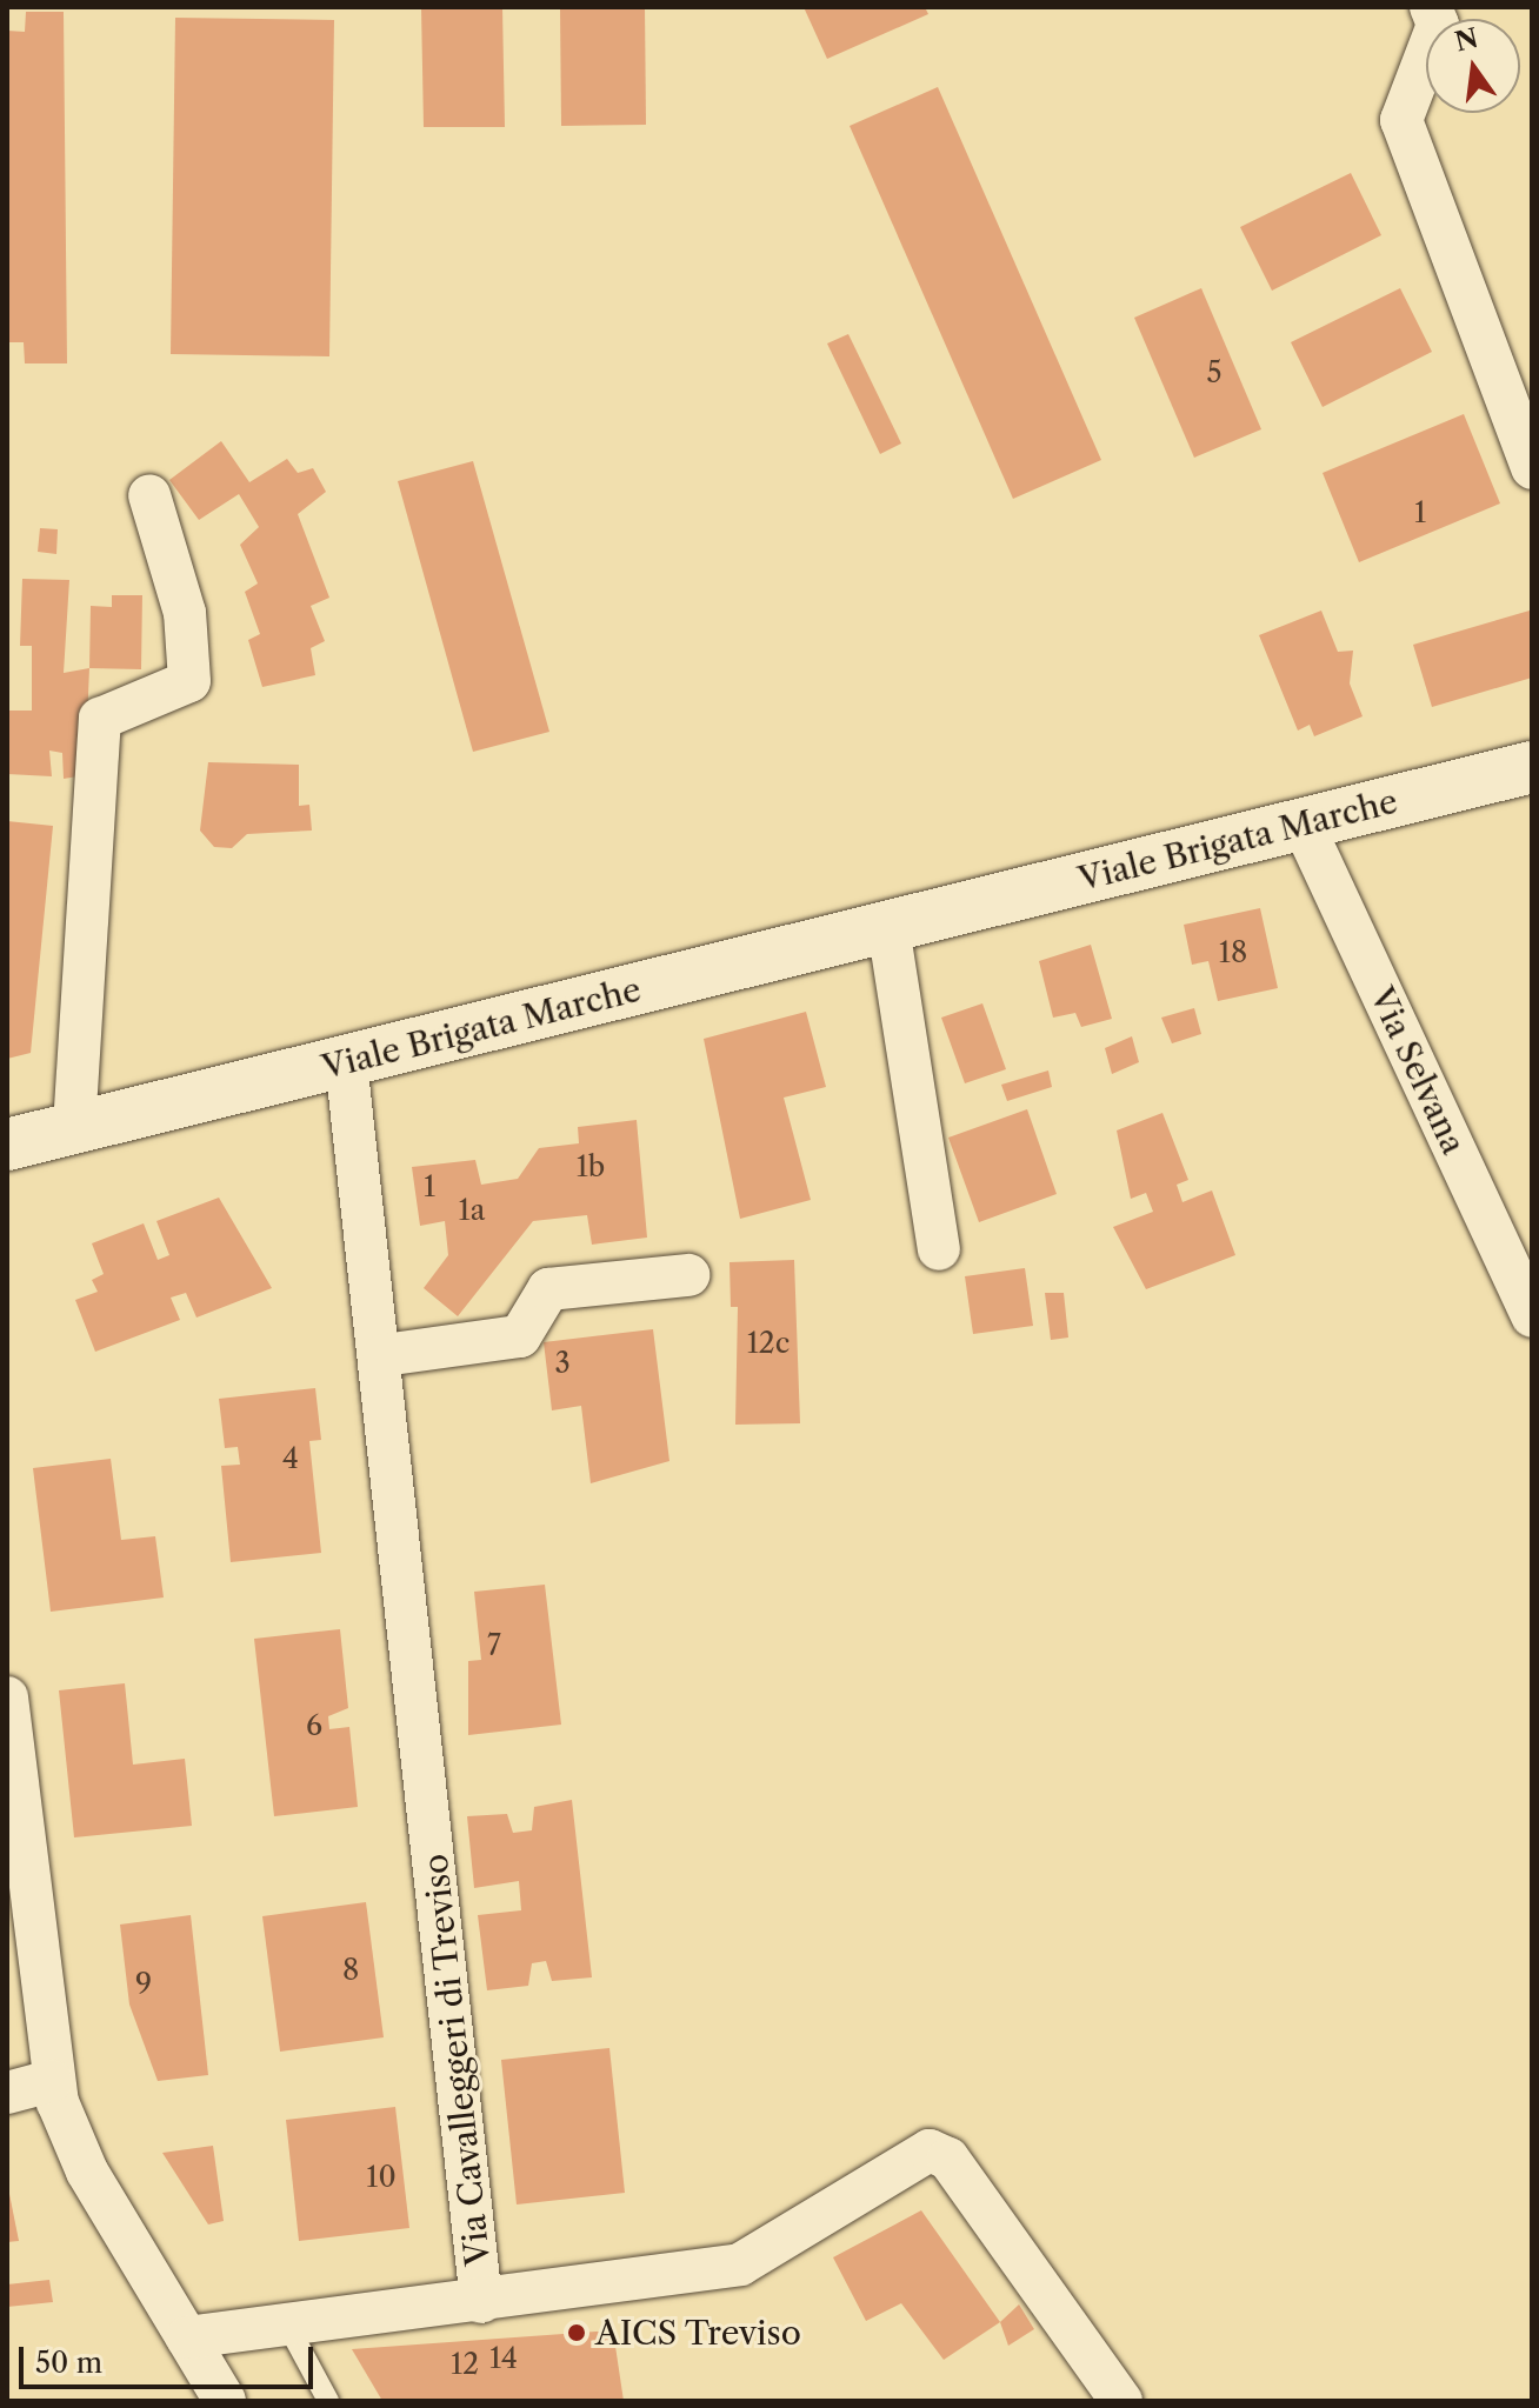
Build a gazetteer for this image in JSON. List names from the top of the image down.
{
  "streets": {
    "street": ["Viale Brigata Marche", "Via Selvana", "Via Cavalleggeri di Treviso"]
  },
  "crossings": [
    ["Viale Brigata Marche", "Via Selvana"],
    ["Viale Brigata Marche", "Via Cavalleggeri di Treviso"]
  ],
  "places": ["AICS Treviso"],
  "house_numbers": [
    "5",
    "1",
    "18",
    "1b",
    "1",
    "1a",
    "12c",
    "3",
    "4",
    "7",
    "6",
    "8",
    "9",
    "10",
    "14",
    "12"
  ],
  "scale_bar": "50 m",
  "north": "top"
}
